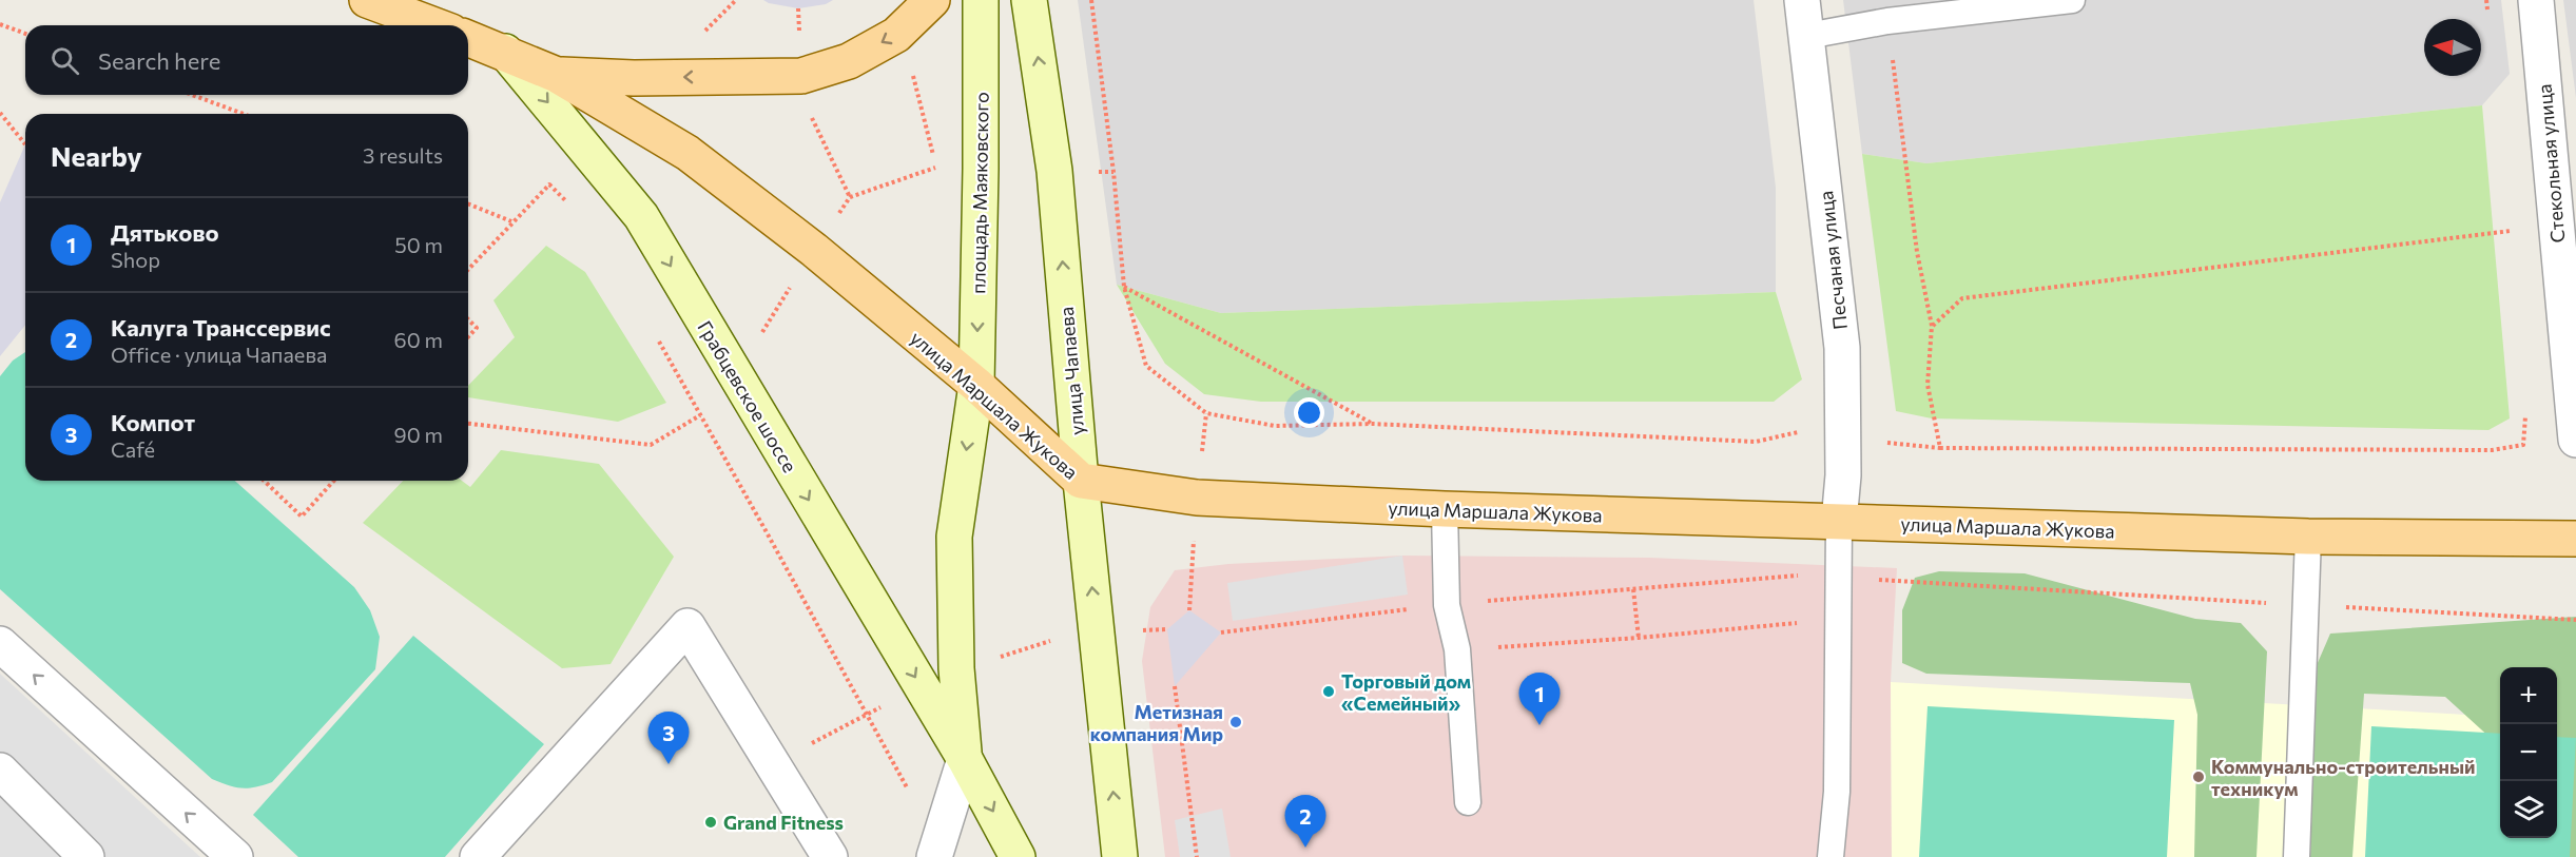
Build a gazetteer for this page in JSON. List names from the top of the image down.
{
  "streets": {
    "main road": [
      "площадь Маяковского",
      "улица Чапаева",
      "Грабцевское шоссе",
      "улица Маршала Жукова"
    ],
    "street": ["Стекольная улица", "Песчаная улица"]
  },
  "crossings": [
    ["площадь Маяковского", "Грабцевское шоссе"],
    ["площадь Маяковского", "улица Маршала Жукова"],
    ["Песчаная улица", "улица Маршала Жукова"],
    ["улица Чапаева", "улица Маршала Жукова"]
  ],
  "one_way": ["площадь Маяковского", "улица Чапаева", "Грабцевское шоссе"],
  "places": [
    "Торговый дом «Семейный»",
    "Метизная компания Мир",
    "Коммунально-строительный техникум",
    "Grand Fitness"
  ],
  "north": "left",
  "page": {
    "search": "Search here",
    "heading": ["Nearby", "3 results"],
    "list": [
      {
        "mark": "1",
        "name": "Дятьково",
        "note": "Shop",
        "value": "50 m"
      },
      {
        "mark": "2",
        "name": "Калуга Транссервис",
        "note": "Office · улица Чапаева",
        "value": "60 m"
      },
      {
        "mark": "3",
        "name": "Компот",
        "note": "Café",
        "value": "90 m"
      }
    ],
    "map_buttons": ["+", "−"],
    "pins": ["1", "3", "2"]
  }
}
